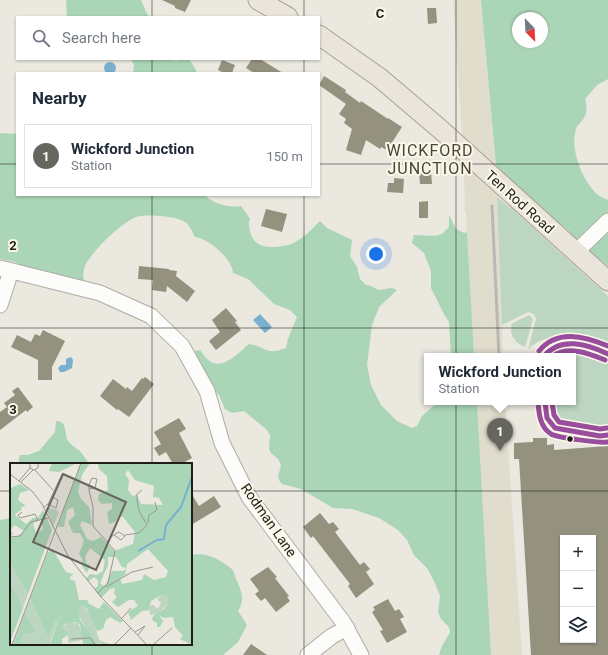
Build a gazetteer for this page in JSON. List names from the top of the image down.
{
  "streets": {
    "main road": ["Ten Rod Road"],
    "street": ["Rodman Lane"]
  },
  "districts": ["WICKFORD JUNCTION"],
  "north": "bottom right",
  "page": {
    "search": "Search here",
    "heading": "Nearby",
    "list": [
      {
        "mark": "1",
        "name": "Wickford Junction",
        "note": "Station",
        "value": "150 m"
      }
    ],
    "popup": ["Wickford Junction", "Station"],
    "pins": "1",
    "map_buttons": ["+", "−"]
  },
  "grid": {
    "columns": ["C"],
    "rows": ["2", "3"]
  }
}
